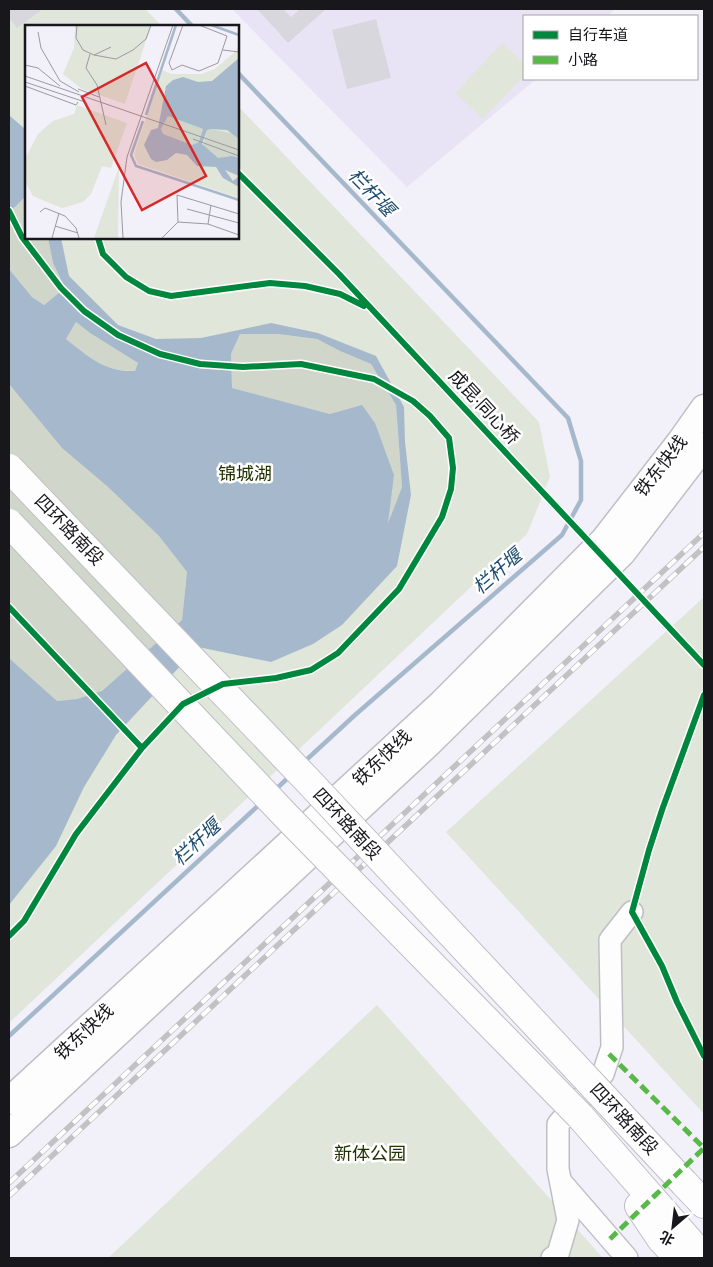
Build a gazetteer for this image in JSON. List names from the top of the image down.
{
  "streets": {
    "highway": ["四环路南段"],
    "main road": ["铁东快线"],
    "cycle path": ["成昆·同心桥"]
  },
  "water": ["栏杆堰"],
  "parks": ["锦城湖", "新体公园"],
  "legend": ["自行车道", "小路"],
  "north": "bottom left"
}
